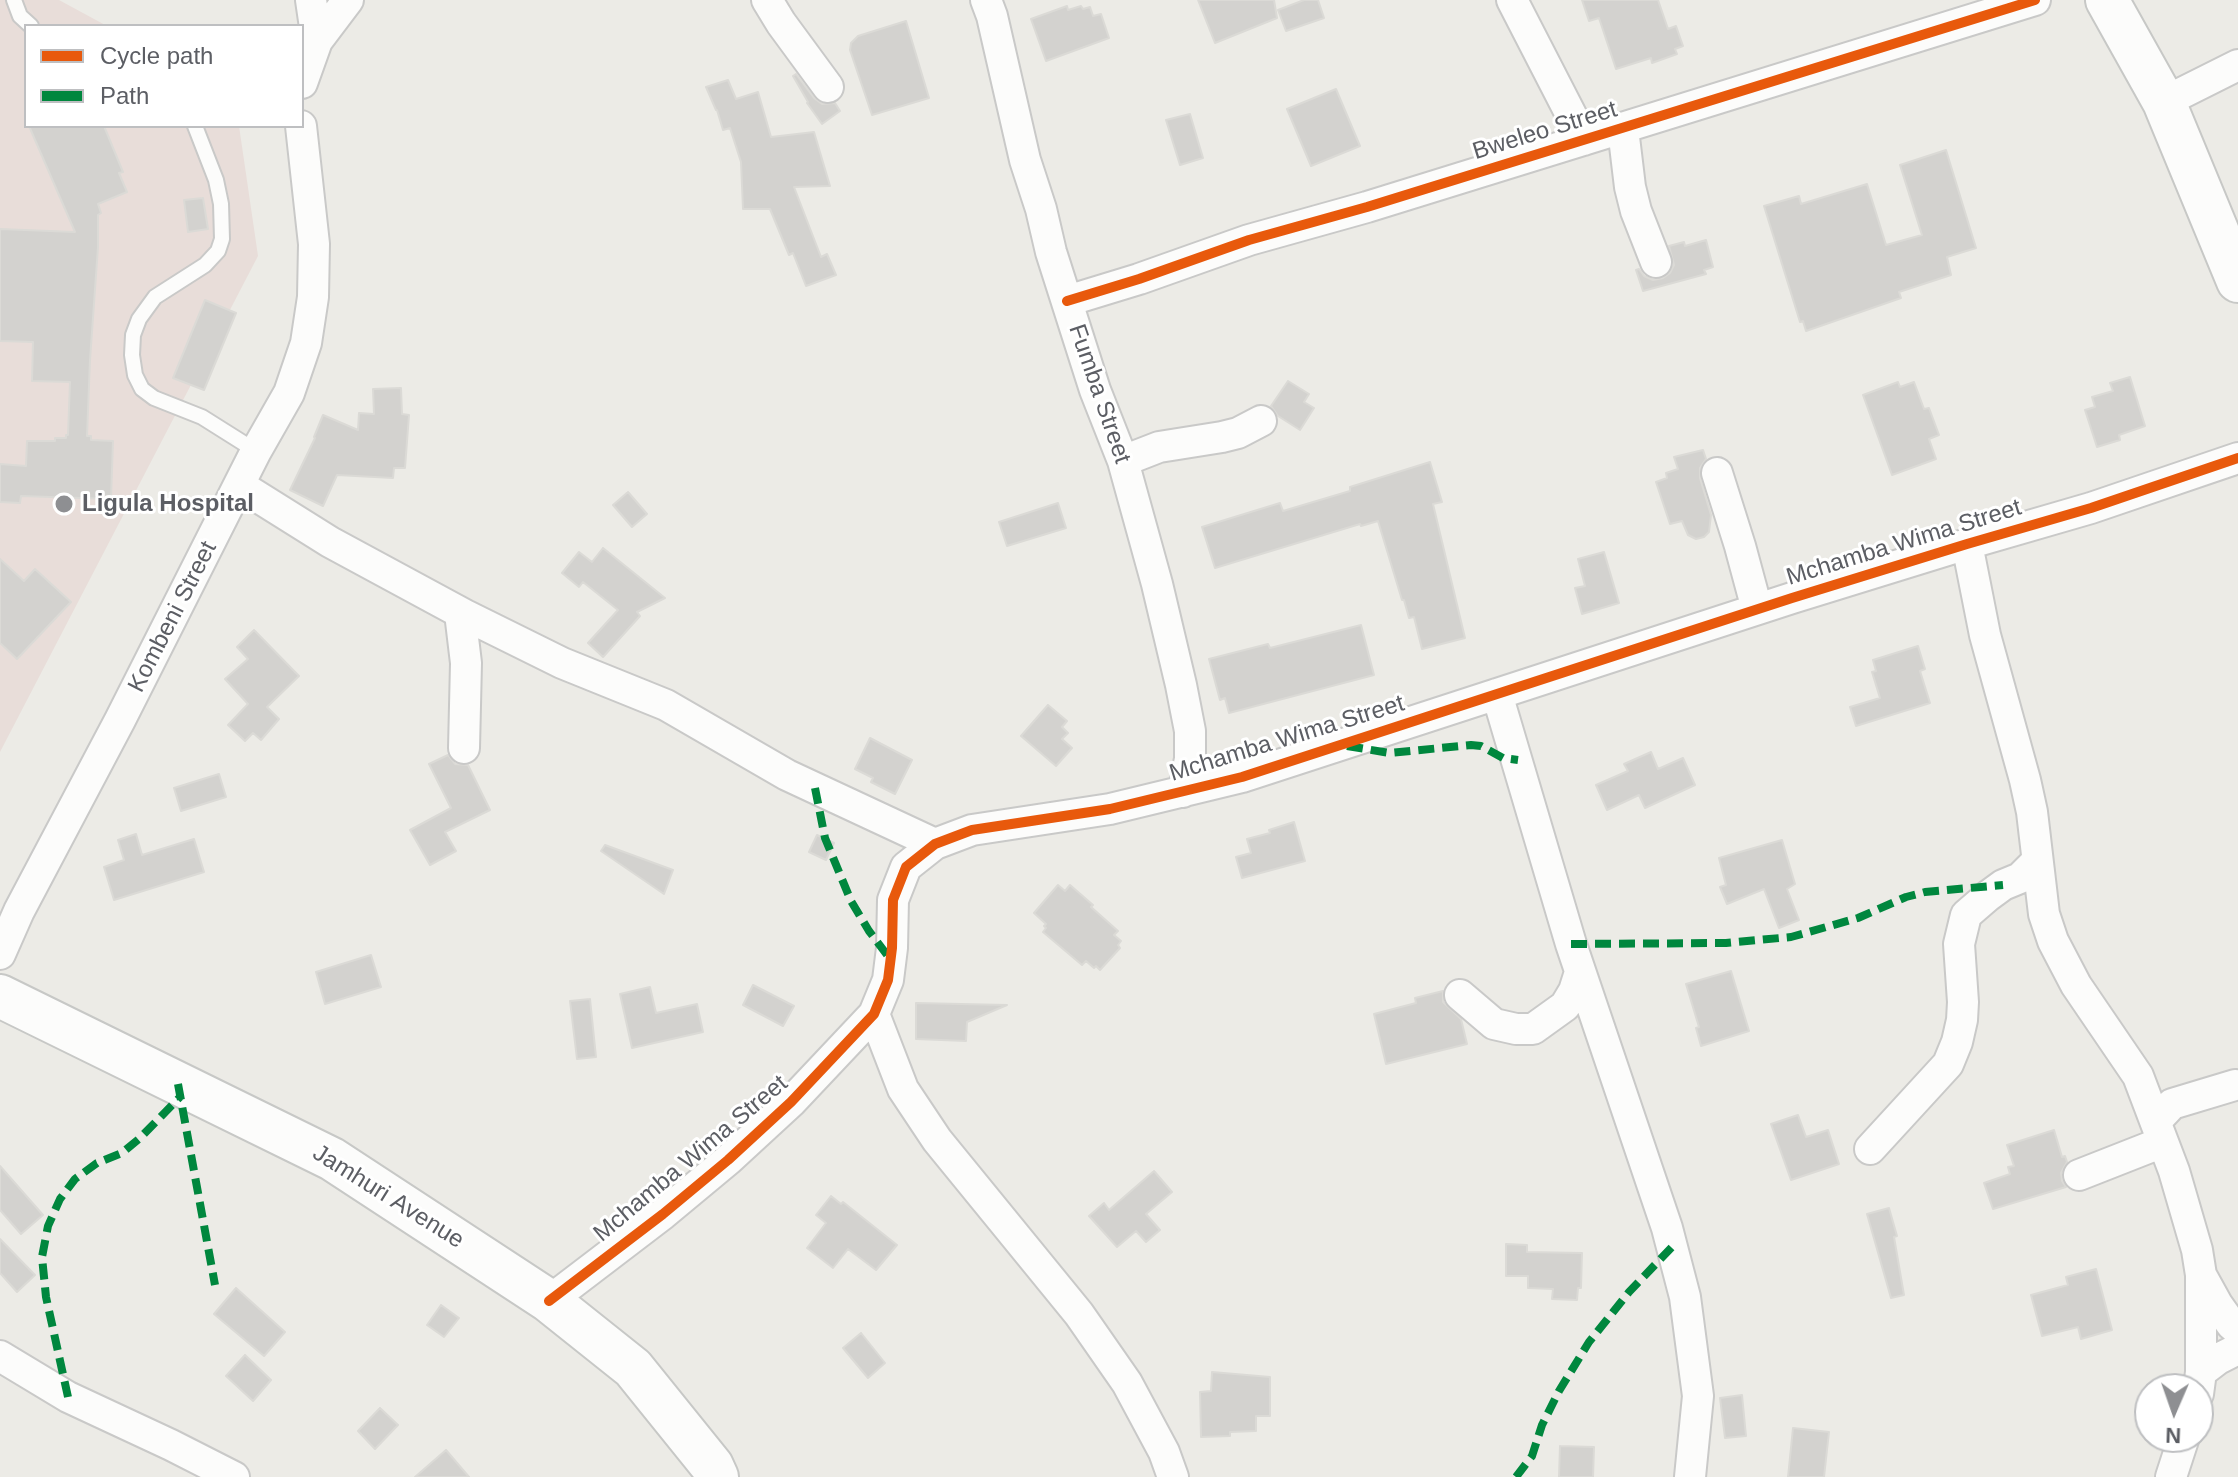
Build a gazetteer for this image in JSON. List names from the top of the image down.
{
  "streets": {
    "street": [
      "Bweleo Street",
      "Fumba Street",
      "Mchamba Wima Street",
      "Kombeni Street",
      "Jamhuri Avenue"
    ]
  },
  "crossings": [
    ["Bweleo Street", "Fumba Street"],
    ["Fumba Street", "Mchamba Wima Street"],
    ["Mchamba Wima Street", "Jamhuri Avenue"]
  ],
  "places": ["Ligula Hospital"],
  "legend": ["Cycle path", "Path"],
  "north": "bottom"
}
